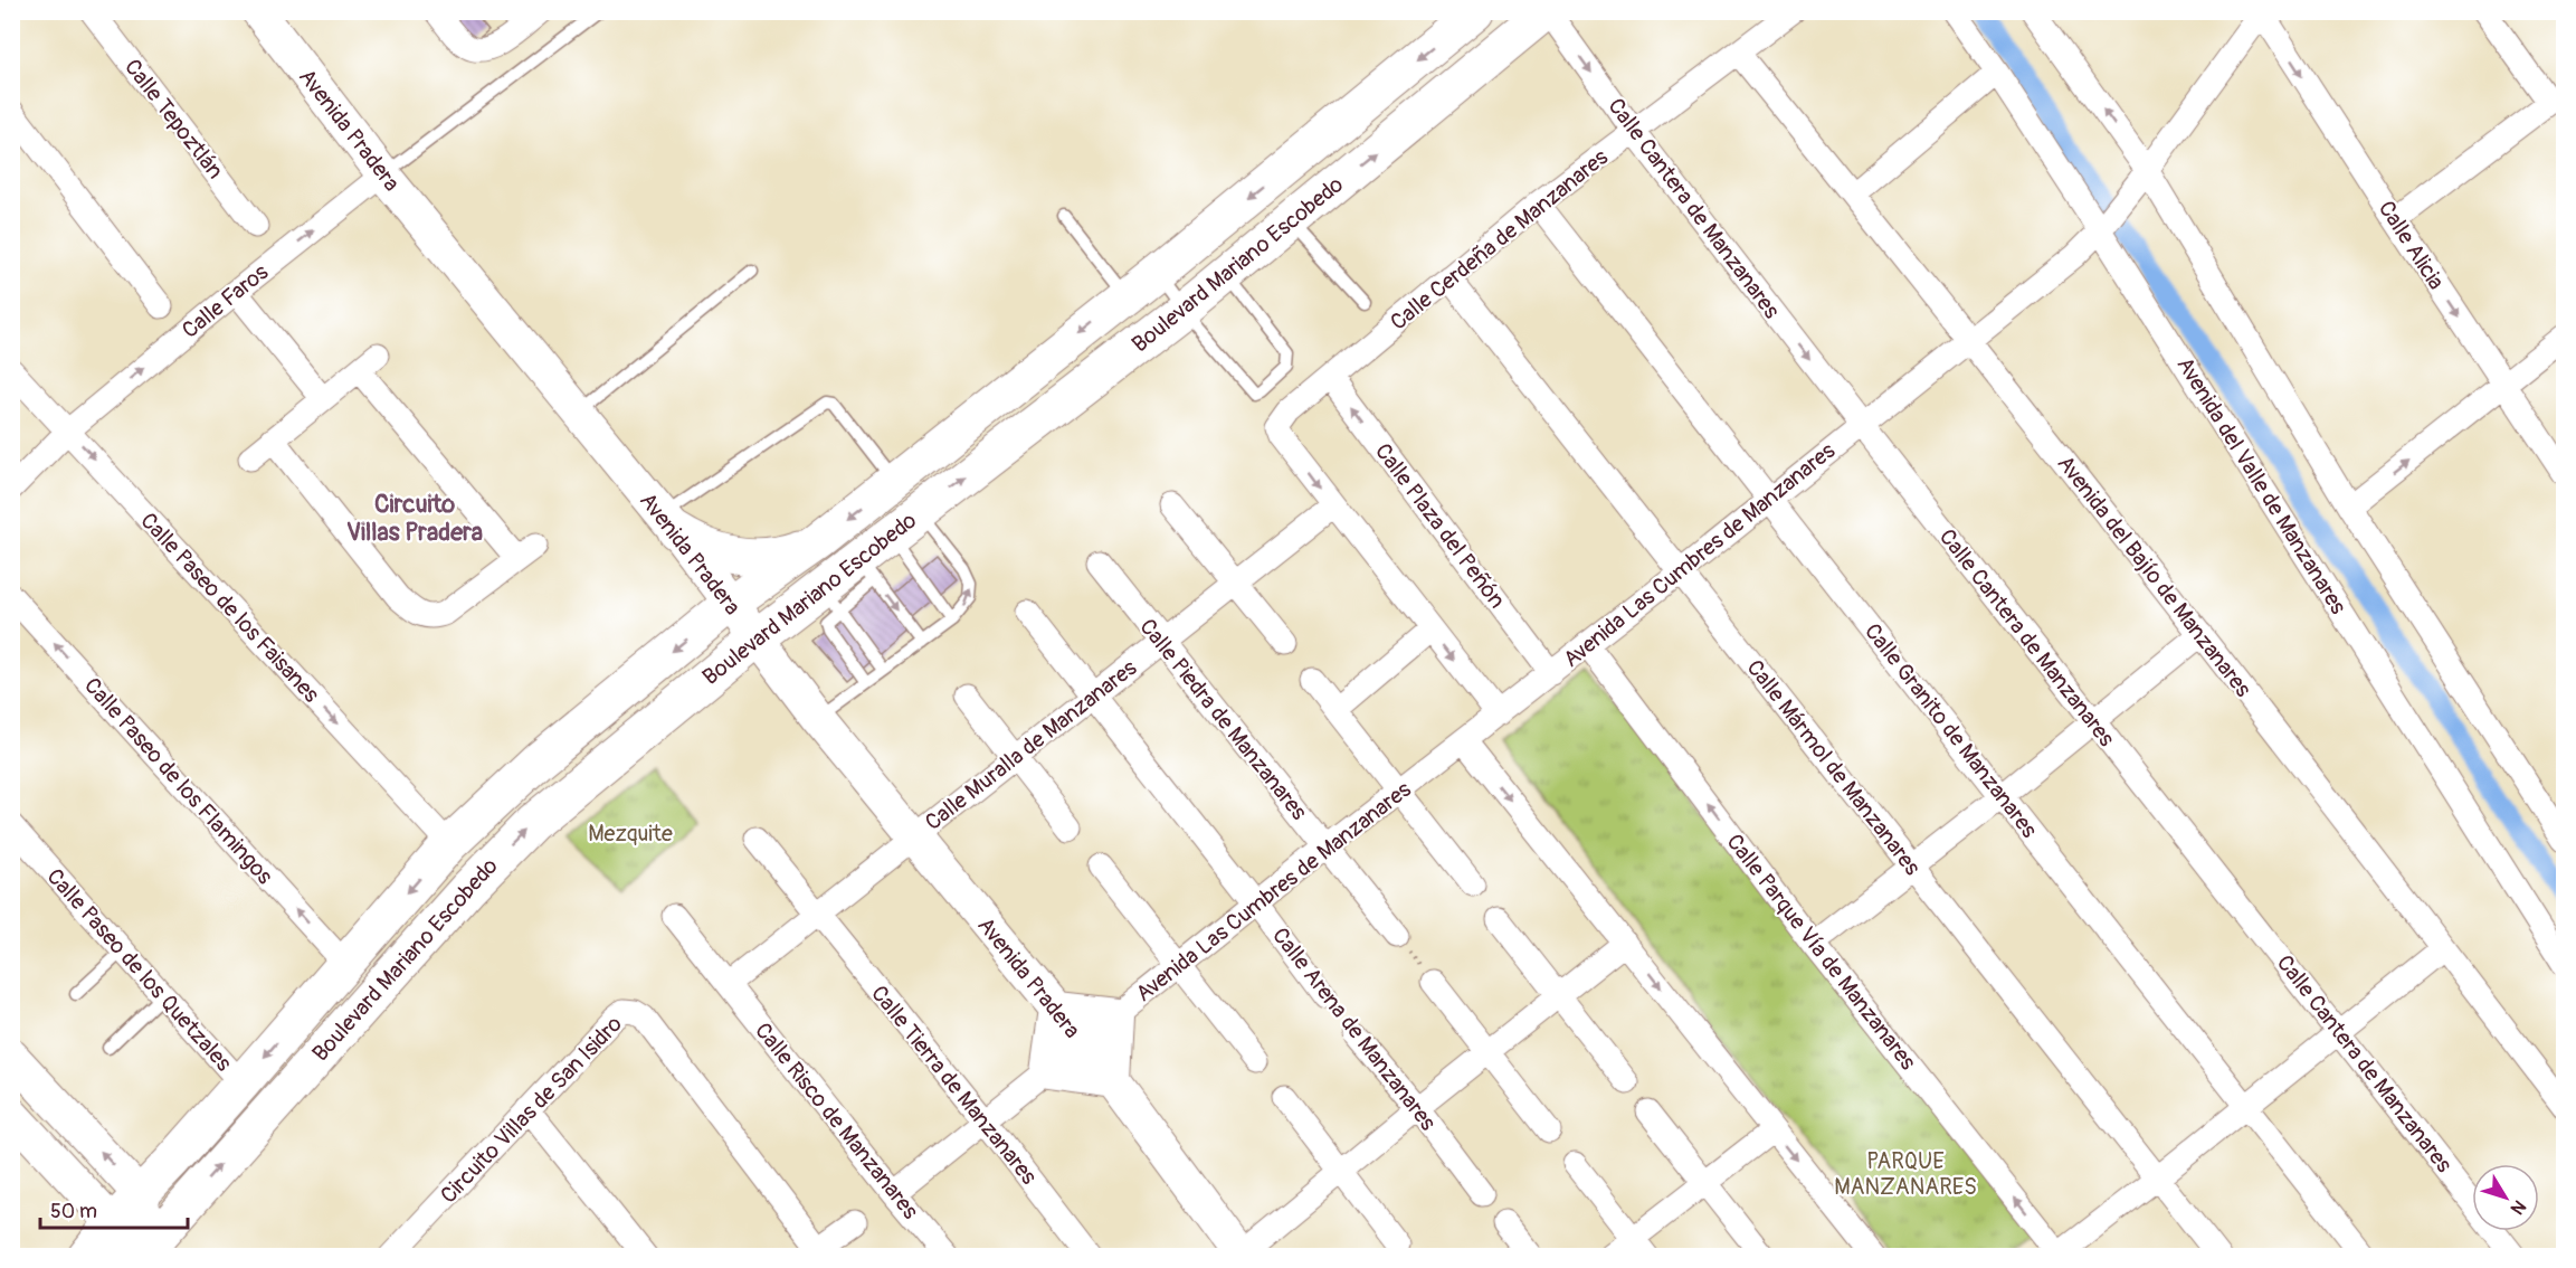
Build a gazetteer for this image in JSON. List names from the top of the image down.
{
  "streets": {
    "main road": ["Boulevard Mariano Escobedo"],
    "street": [
      "Calle Tepoztlán",
      "Avenida Pradera",
      "Calle Cantera de Manzanares",
      "Calle Cerdeña de Manzanares",
      "Calle Alicia",
      "Calle Faros",
      "Avenida del Valle de Manzanares",
      "Calle Plaza del Peñón",
      "Avenida Las Cumbres de Manzanares",
      "Avenida del Bajío de Manzanares",
      "Calle Paseo de los Faisanes",
      "Calle Piedra de Manzanares",
      "Calle Granito de Manzanares",
      "Calle Muralla de Manzanares",
      "Calle Mármol de Manzanares",
      "Calle Paseo de los Flamingos",
      "Calle Parque Vía de Manzanares",
      "Calle Paseo de los Quetzales",
      "Calle Arena de Manzanares",
      "Calle Tierra de Manzanares",
      "Circuito Villas de San Isidro",
      "Calle Risco de Manzanares"
    ]
  },
  "crossings": [
    ["Avenida Pradera", "Boulevard Mariano Escobedo"],
    ["Avenida Pradera", "Calle Faros"],
    ["Avenida Pradera", "Avenida Las Cumbres de Manzanares"],
    ["Avenida Pradera", "Calle Muralla de Manzanares"],
    ["Calle Cantera de Manzanares", "Calle Cerdeña de Manzanares"],
    ["Calle Cantera de Manzanares", "Boulevard Mariano Escobedo"],
    ["Calle Cantera de Manzanares", "Avenida Las Cumbres de Manzanares"],
    ["Calle Cerdeña de Manzanares", "Calle Plaza del Peñón"],
    ["Calle Cerdeña de Manzanares", "Avenida del Bajío de Manzanares"],
    ["Calle Cerdeña de Manzanares", "Calle Granito de Manzanares"],
    ["Calle Cerdeña de Manzanares", "Calle Muralla de Manzanares"],
    ["Calle Cerdeña de Manzanares", "Calle Mármol de Manzanares"],
    ["Calle Alicia", "Avenida Las Cumbres de Manzanares"],
    ["Boulevard Mariano Escobedo", "Calle Paseo de los Faisanes"],
    ["Boulevard Mariano Escobedo", "Calle Paseo de los Flamingos"],
    ["Boulevard Mariano Escobedo", "Calle Paseo de los Quetzales"],
    ["Calle Faros", "Calle Paseo de los Faisanes"],
    ["Avenida del Valle de Manzanares", "Avenida Las Cumbres de Manzanares"],
    ["Calle Plaza del Peñón", "Avenida Las Cumbres de Manzanares"],
    ["Avenida Las Cumbres de Manzanares", "Avenida del Bajío de Manzanares"],
    ["Avenida Las Cumbres de Manzanares", "Calle Piedra de Manzanares"],
    ["Avenida Las Cumbres de Manzanares", "Calle Granito de Manzanares"],
    ["Avenida Las Cumbres de Manzanares", "Calle Mármol de Manzanares"],
    ["Avenida Las Cumbres de Manzanares", "Calle Parque Vía de Manzanares"],
    ["Avenida Las Cumbres de Manzanares", "Calle Arena de Manzanares"],
    ["Avenida Las Cumbres de Manzanares", "Calle Tierra de Manzanares"],
    ["Avenida Las Cumbres de Manzanares", "Calle Risco de Manzanares"],
    ["Calle Piedra de Manzanares", "Calle Muralla de Manzanares"],
    ["Calle Muralla de Manzanares", "Calle Arena de Manzanares"],
    ["Calle Muralla de Manzanares", "Calle Tierra de Manzanares"],
    ["Calle Muralla de Manzanares", "Calle Risco de Manzanares"]
  ],
  "one_way": ["Calle Paseo de los Faisanes", "Calle Paseo de los Flamingos"],
  "districts": ["Circuito Villas Pradera"],
  "parks": ["Mezquite", "PARQUE MANZANARES"],
  "scale_bar": "50 m",
  "north": "bottom right"
}
